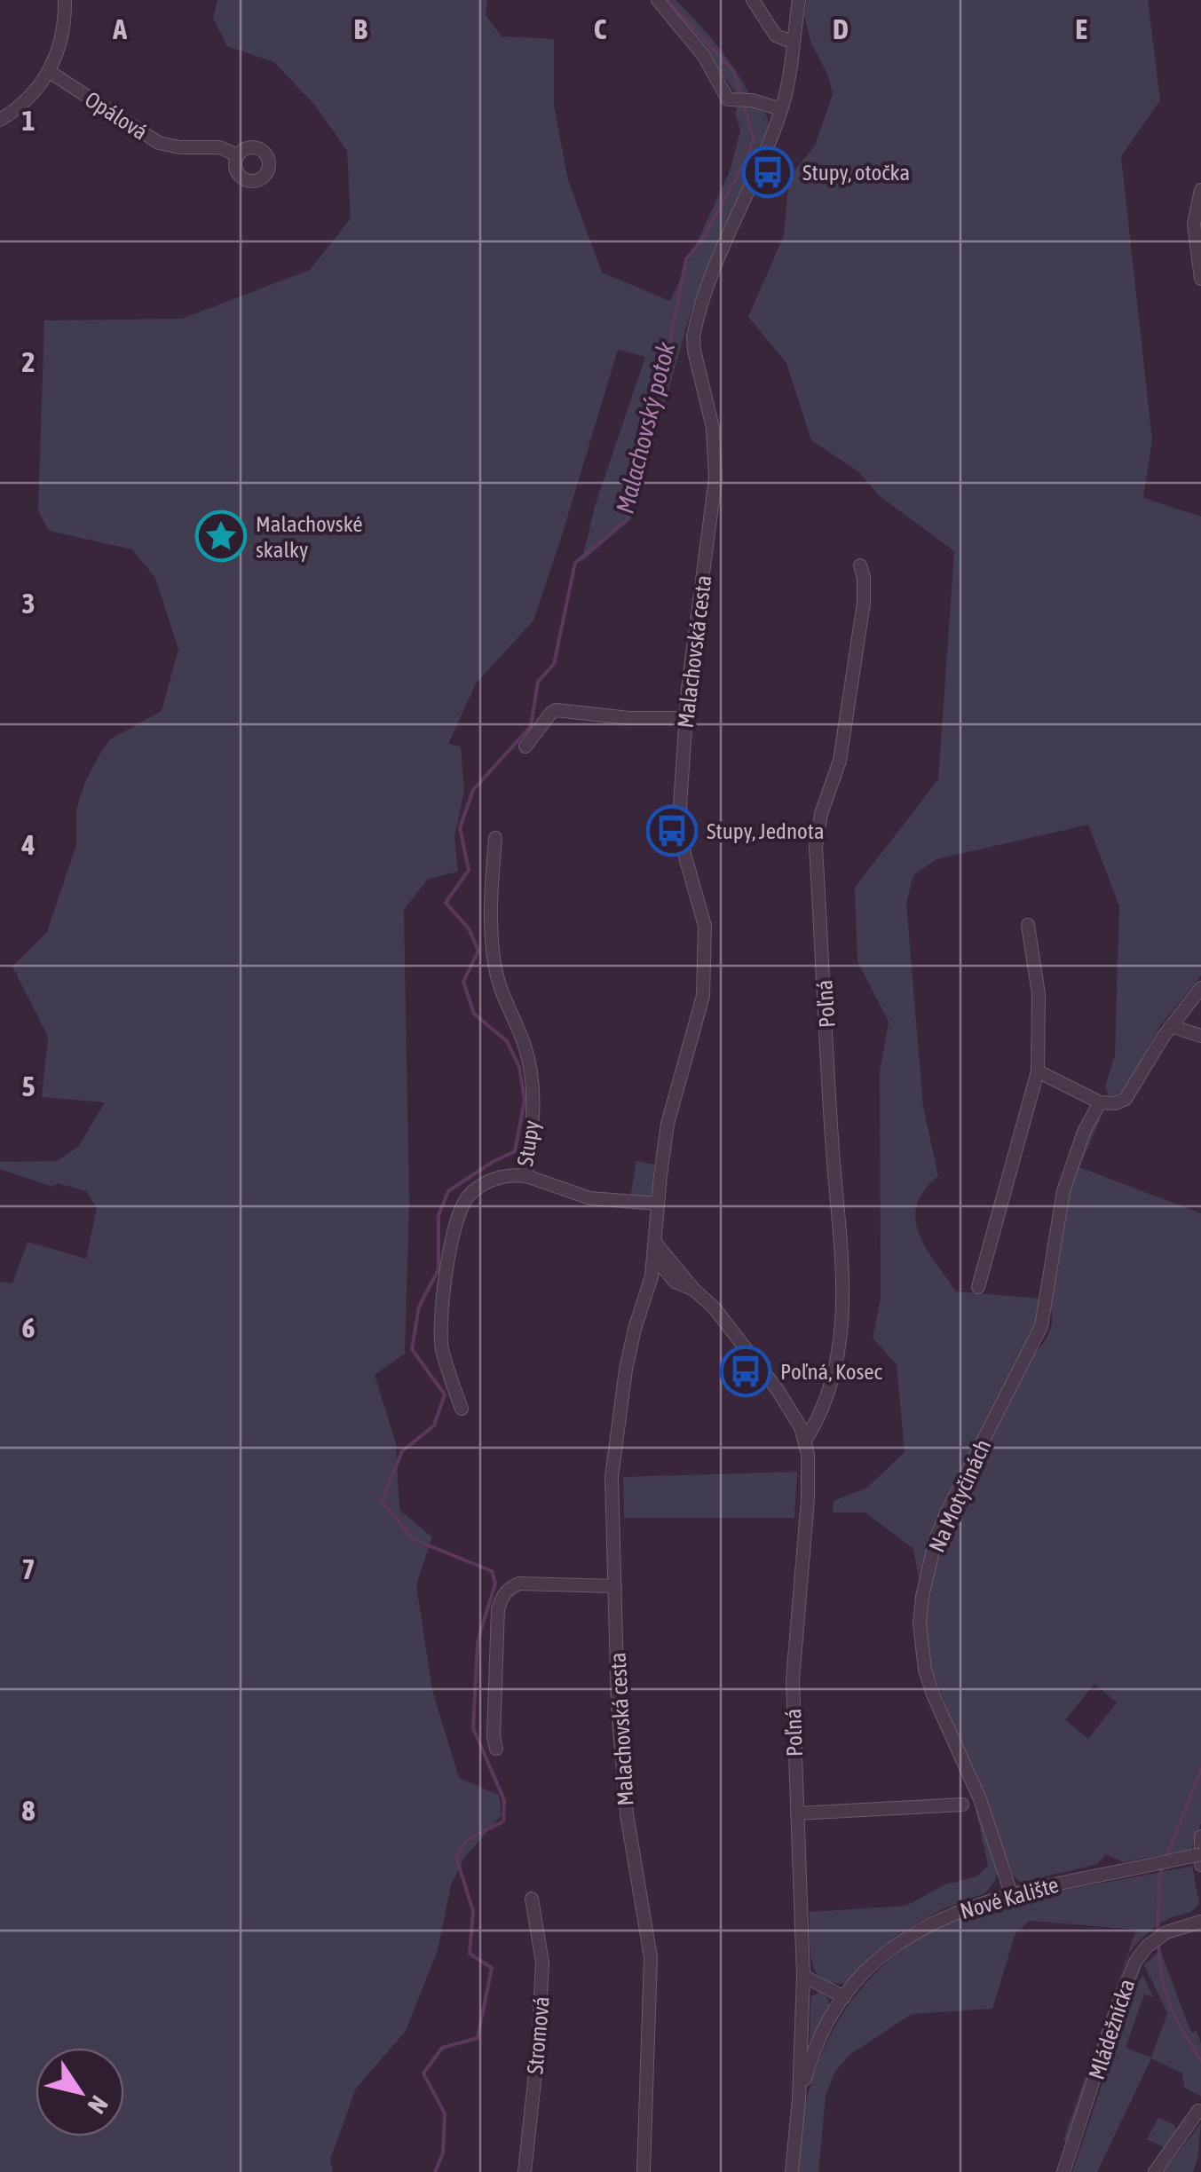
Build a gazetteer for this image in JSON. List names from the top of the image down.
{
  "streets": {
    "street": [
      "Opálová",
      "Malachovská cesta",
      "Poľná",
      "Stupy",
      "Na Motyčinách",
      "Nové Kalište",
      "Mládežnícka",
      "Stromová"
    ]
  },
  "crossings": [
    ["Malachovská cesta", "Poľná"],
    ["Poľná", "Nové Kalište"],
    ["Na Motyčinách", "Nové Kalište"]
  ],
  "water": ["Malachovský potok"],
  "places": {
    "bus stop": ["Stupy, otočka", "Stupy, Jednota", "Poľná, Kosec"],
    "place": ["Malachovské skalky"]
  },
  "north": "bottom right",
  "grid": {
    "columns": [
      "A",
      "B",
      "C",
      "D",
      "E"
    ],
    "rows": [
      "1",
      "2",
      "3",
      "4",
      "5",
      "6",
      "7",
      "8"
    ]
  }
}
